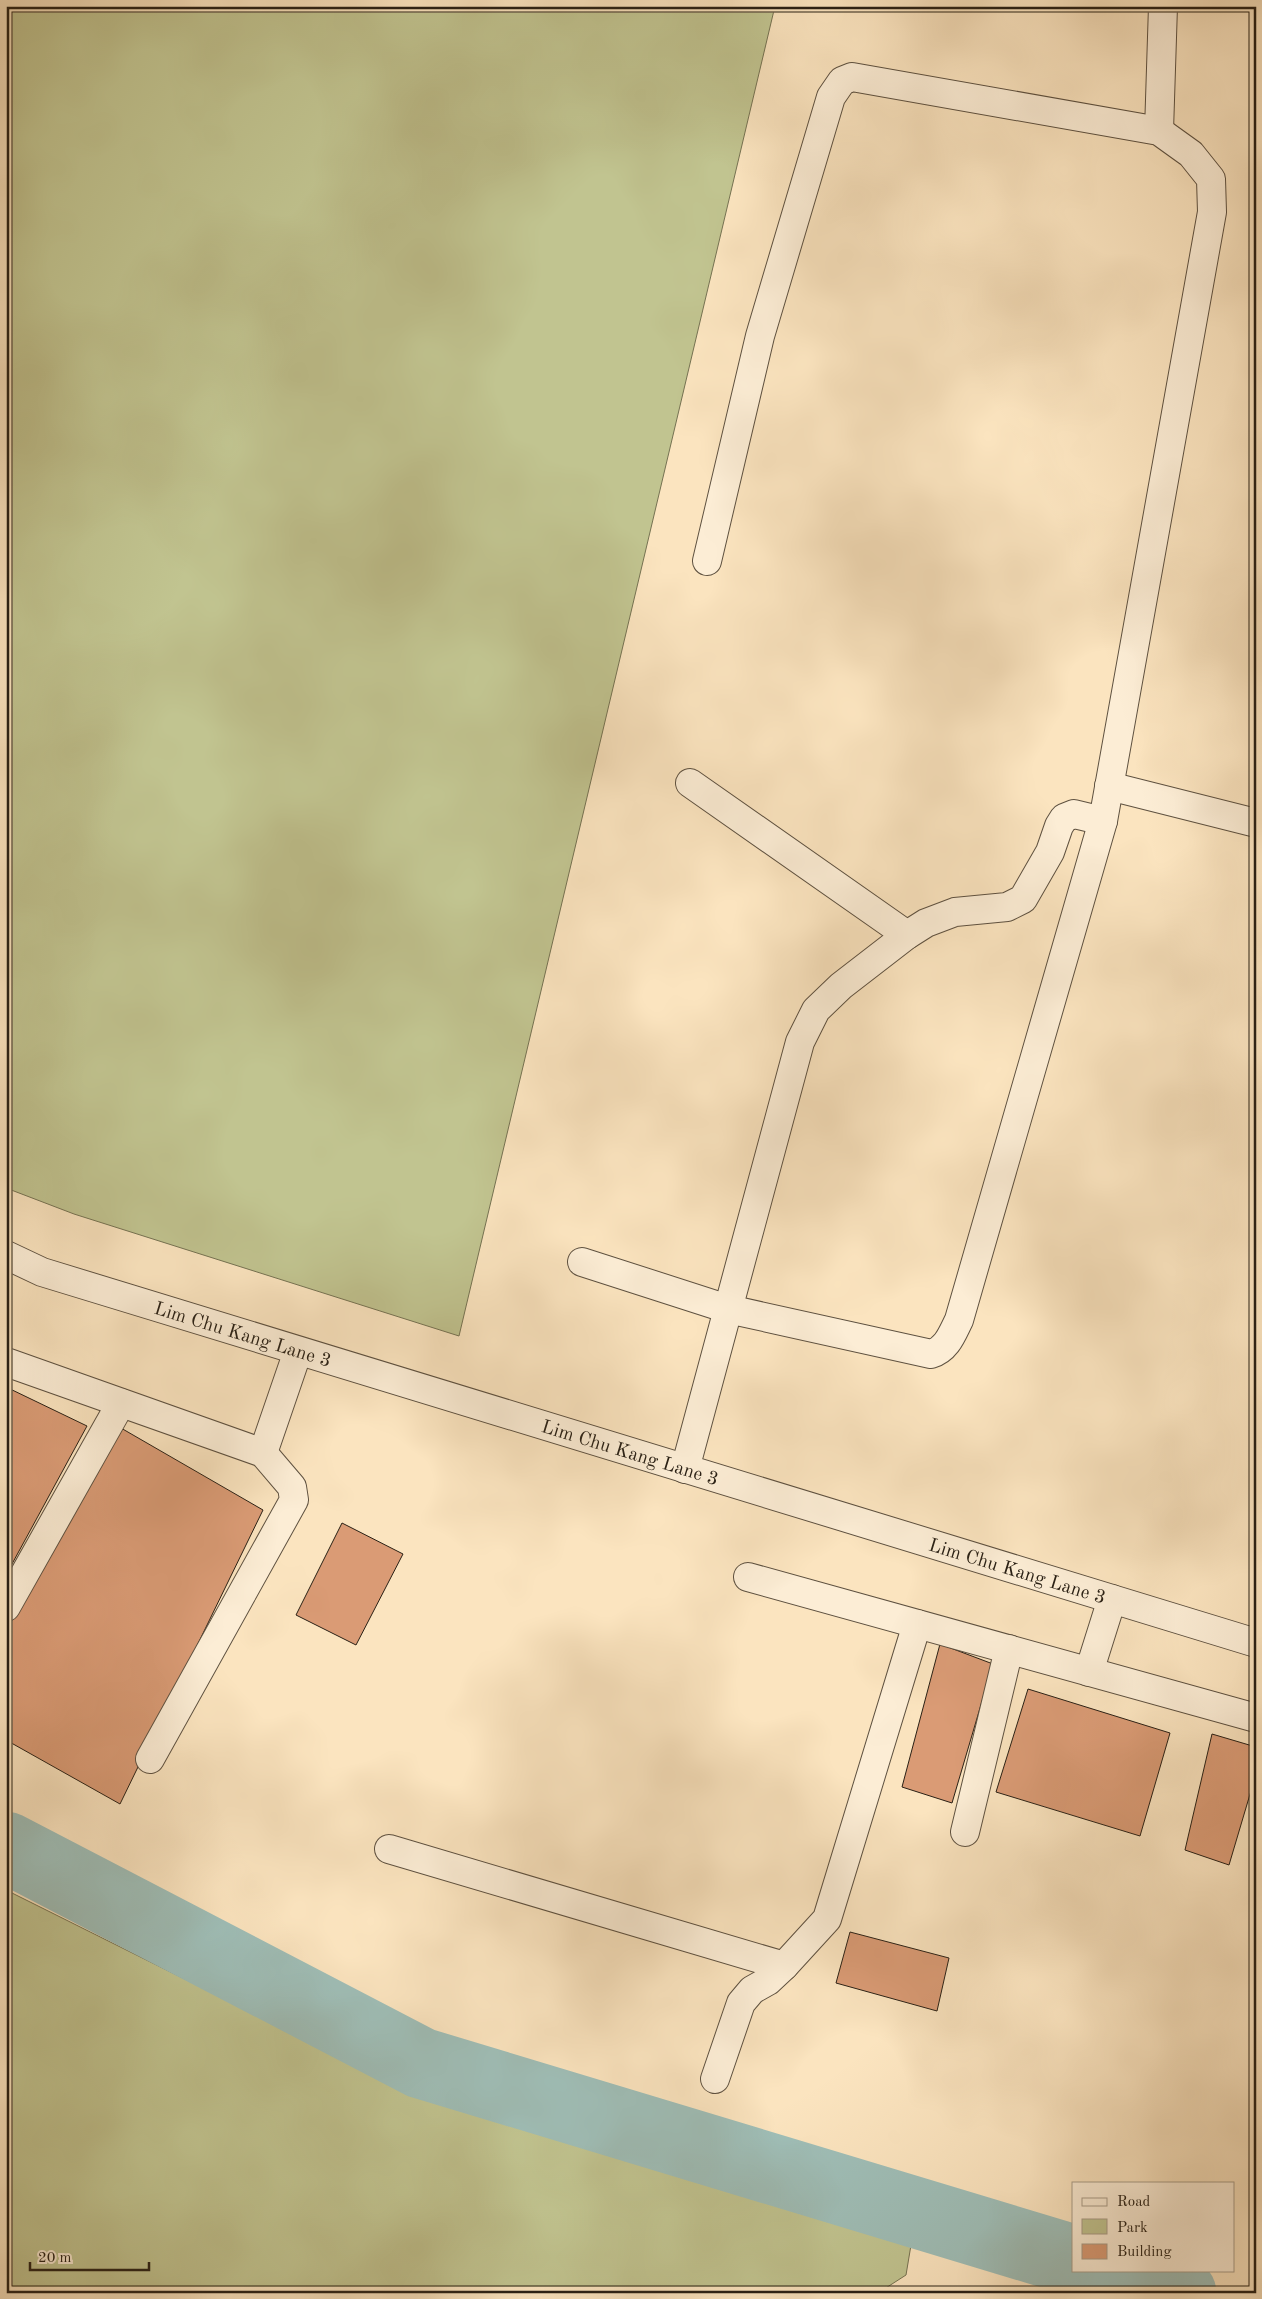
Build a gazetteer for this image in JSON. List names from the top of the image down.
{
  "streets": {
    "street": ["Lim Chu Kang Lane 3"]
  },
  "legend": ["Road", "Park", "Building"],
  "scale_bar": "20 m"
}
